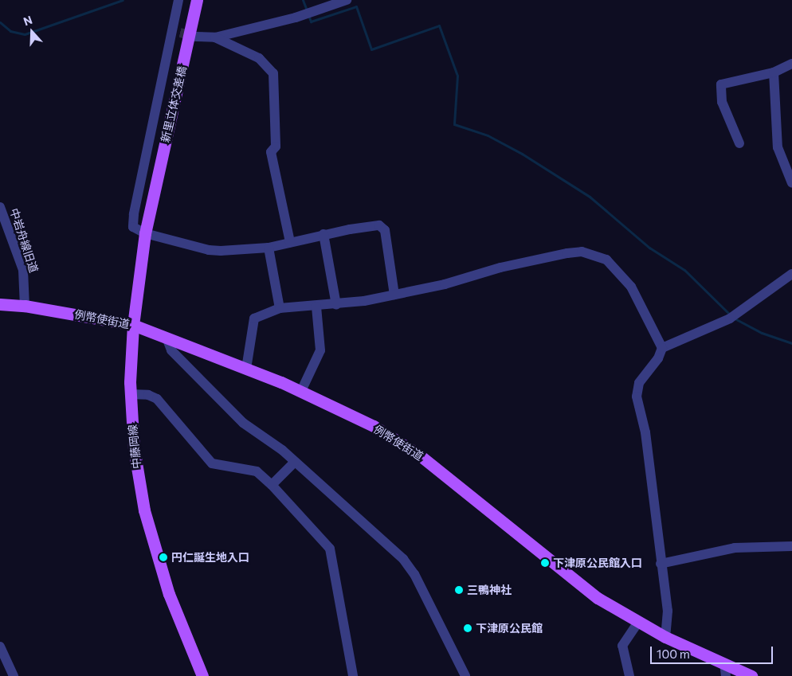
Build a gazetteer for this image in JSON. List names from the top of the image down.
{
  "streets": {
    "main road": ["新里立体交差橋", "例幣使街道", "中藤岡線"],
    "street": ["中岩舟線旧道"]
  },
  "crossings": [
    ["新里立体交差橋", "中藤岡線"],
    ["中岩舟線旧道", "例幣使街道"],
    ["例幣使街道", "中藤岡線"]
  ],
  "places": [
    "円仁誕生地入口",
    "下津原公民館入口",
    "三鴨神社",
    "下津原公民館"
  ],
  "scale_bar": "100 m",
  "north": "top"
}
